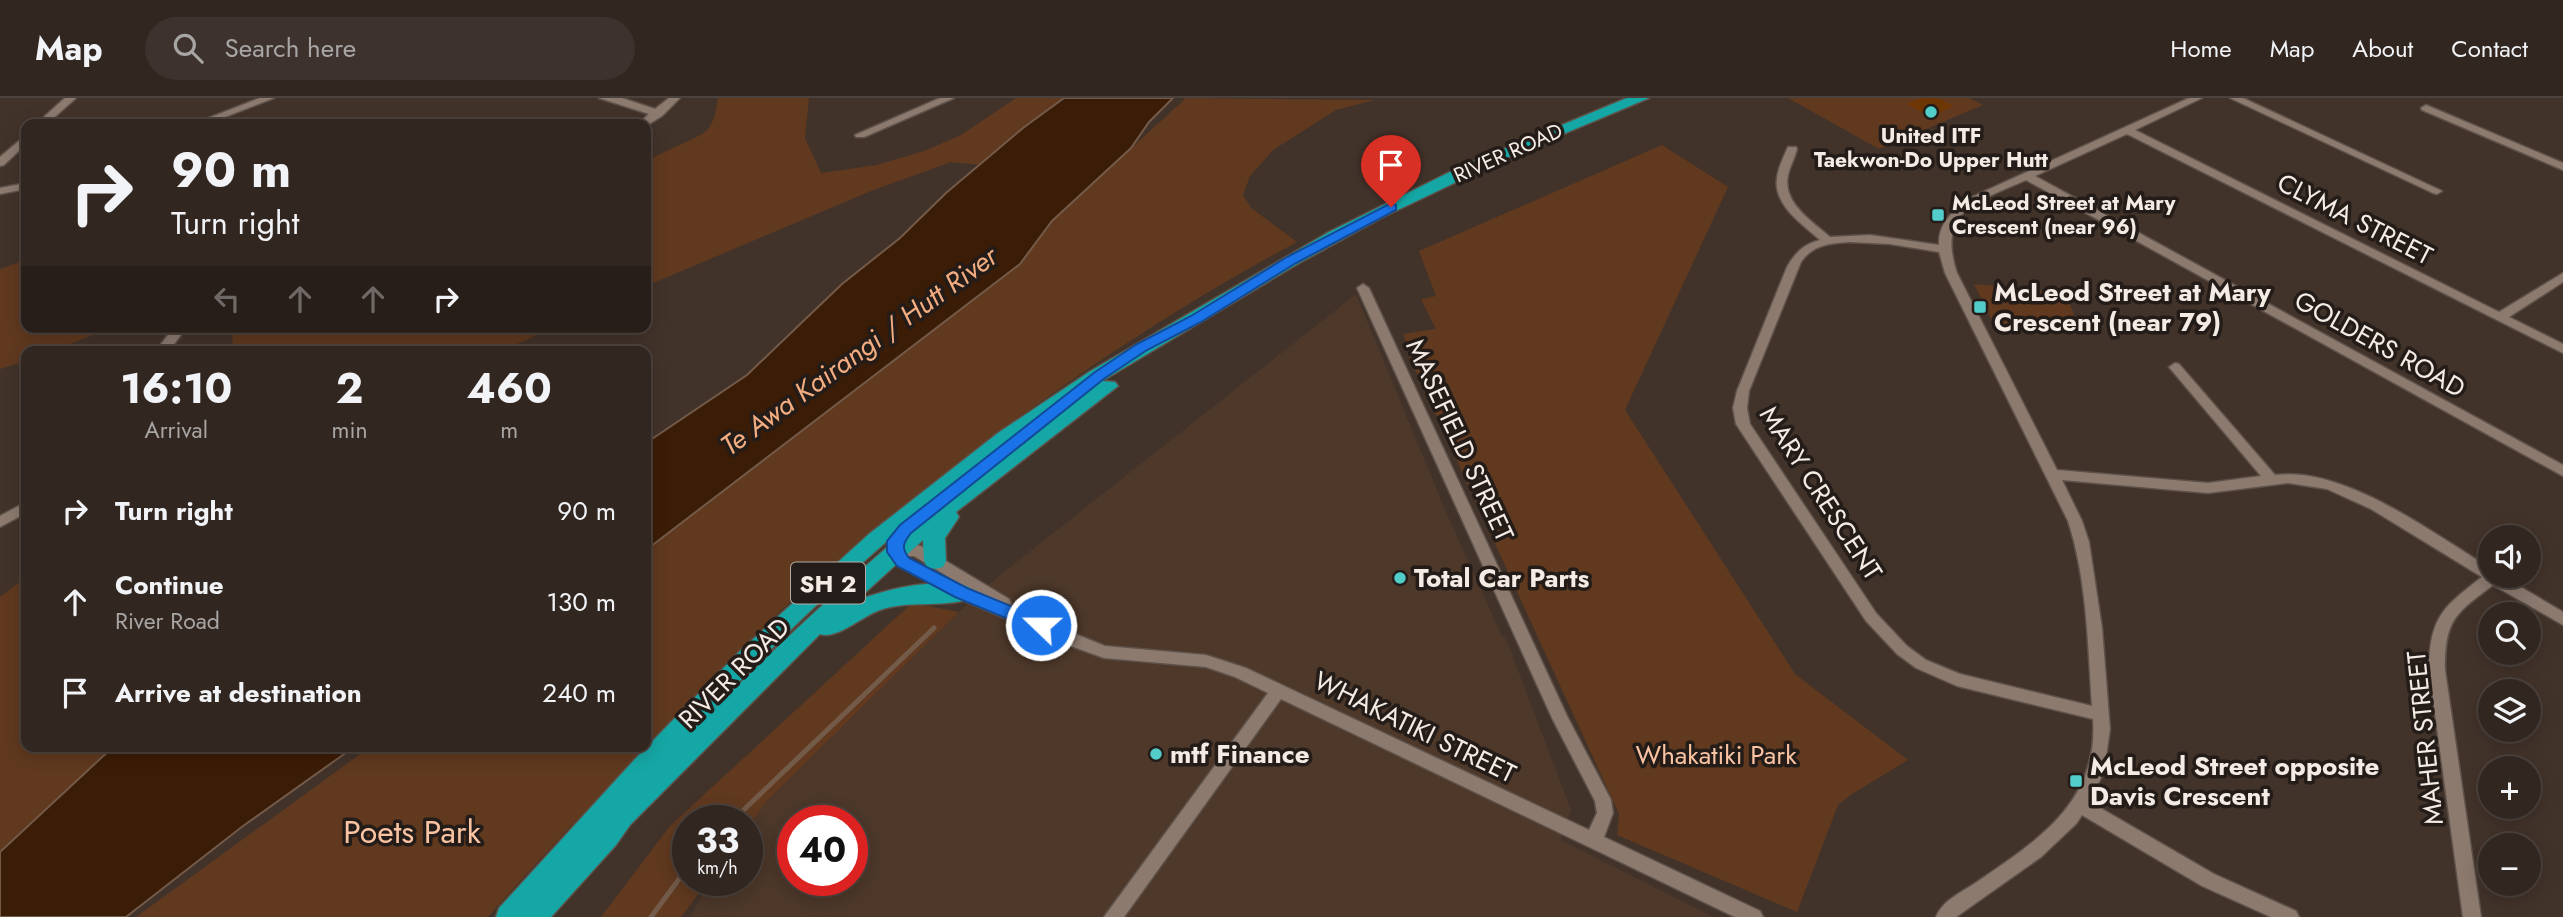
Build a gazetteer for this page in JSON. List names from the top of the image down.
{
  "streets": {
    "highway": ["RIVER ROAD", "SH 2"],
    "street": [
      "CLYMA STREET",
      "GOLDERS ROAD",
      "MASEFIELD STREET",
      "MARY CRESCENT",
      "WHAKATIKI STREET",
      "MAHER STREET"
    ]
  },
  "crossings": [
    ["RIVER ROAD", "WHAKATIKI STREET"],
    ["MASEFIELD STREET", "WHAKATIKI STREET"]
  ],
  "water": ["Te Awa Kairangi / Hutt River"],
  "parks": ["Whakatiki Park", "Poets Park"],
  "places": {
    "other": ["United ITF Taekwon-Do Upper Hutt", "Total Car Parts", "mtf Finance"],
    "transit": ["McLeod Street at Mary Crescent (near 96)", "McLeod Street at Mary Crescent (near 79)", "McLeod Street opposite Davis Crescent"]
  },
  "page": {
    "header": "Map",
    "search": "Search here",
    "nav": [
      "Home",
      "Map",
      "About",
      "Contact"
    ],
    "turn": ["90 m", "Turn right"],
    "eta": [
      "16:10",
      "Arrival",
      "2",
      "min",
      "460",
      "m"
    ],
    "list": [
      {
        "name": "Turn right",
        "value": "90 m"
      },
      {
        "name": "Continue",
        "note": "River Road",
        "value": "130 m"
      },
      {
        "name": "Arrive at destination",
        "value": "240 m"
      }
    ],
    "map_buttons": ["+", "−"],
    "speed": "33 km/h",
    "limit": "40"
  }
}
